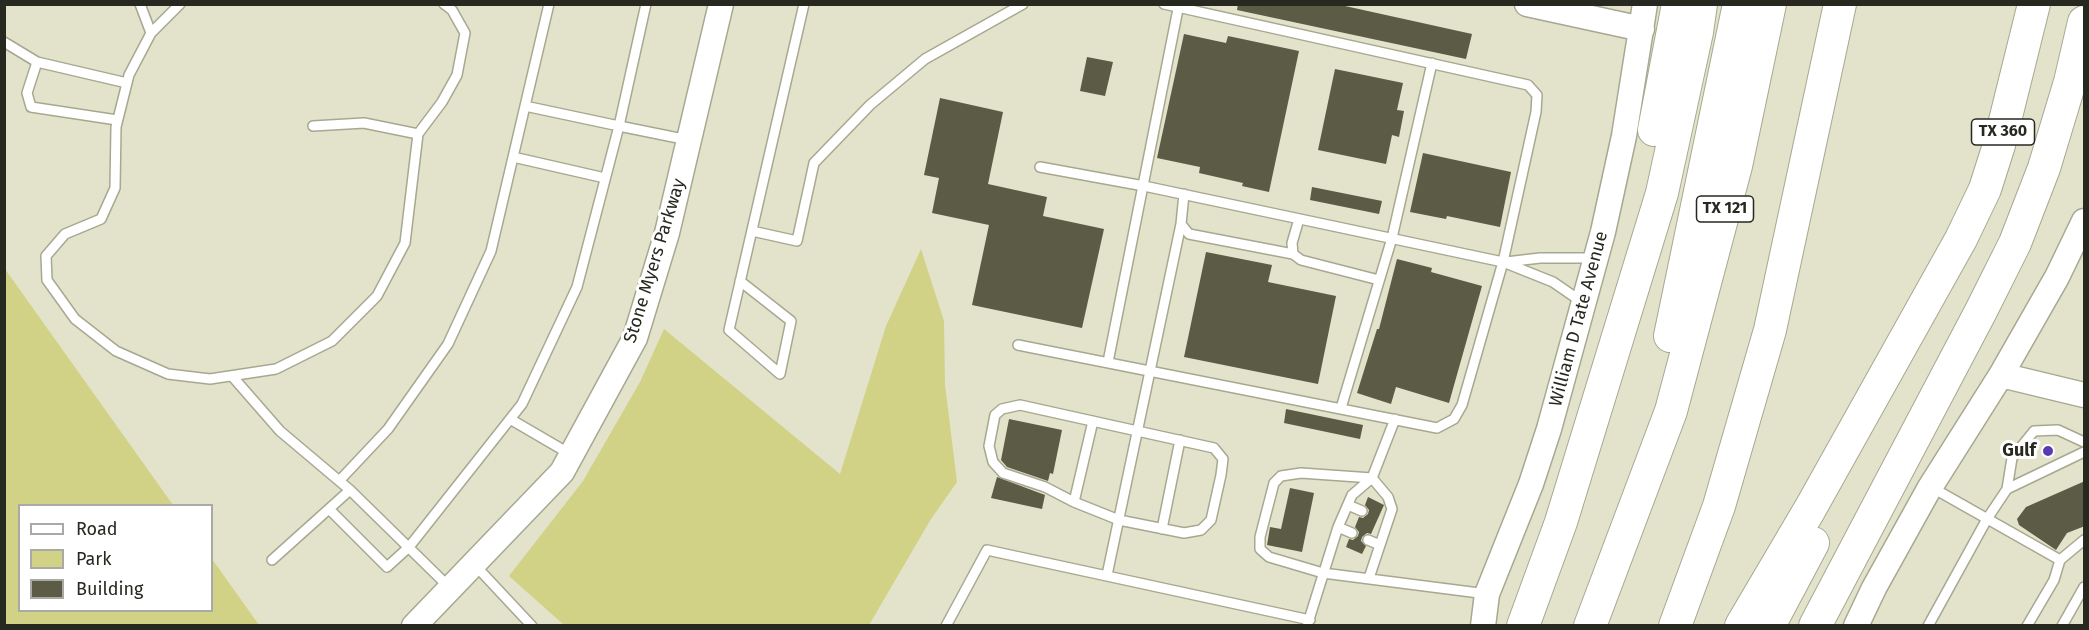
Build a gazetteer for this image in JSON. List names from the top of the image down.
{
  "streets": {
    "highway": ["TX 360", "TX 121"],
    "main road": ["Stone Myers Parkway", "William D Tate Avenue"]
  },
  "places": ["Gulf"],
  "legend": ["Road", "Park", "Building"]
}
